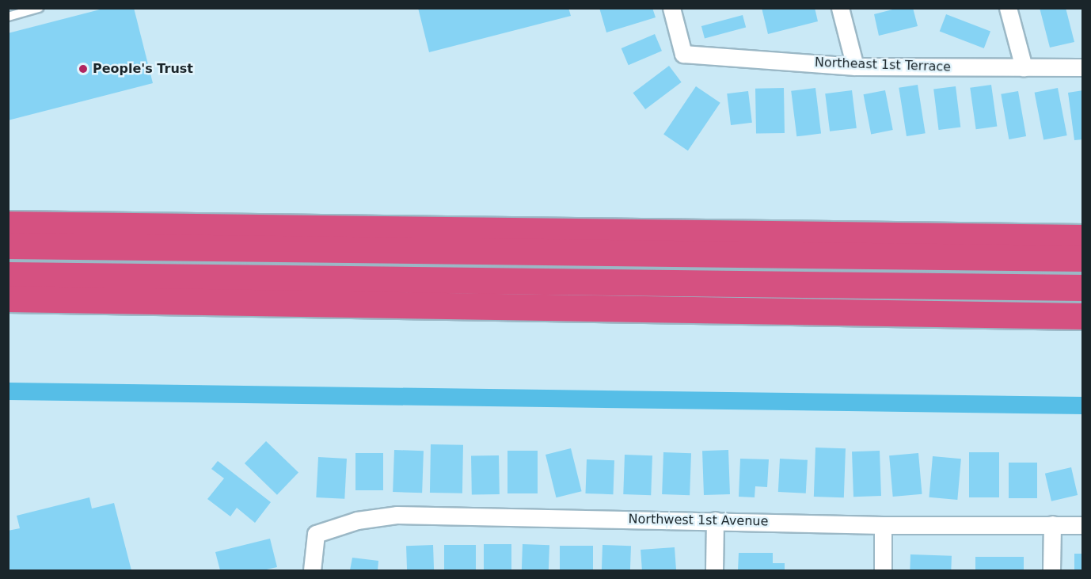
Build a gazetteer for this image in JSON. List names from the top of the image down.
{
  "streets": {
    "street": ["Northeast 1st Terrace", "Northwest 1st Avenue"]
  },
  "places": ["People's Trust"]
}
